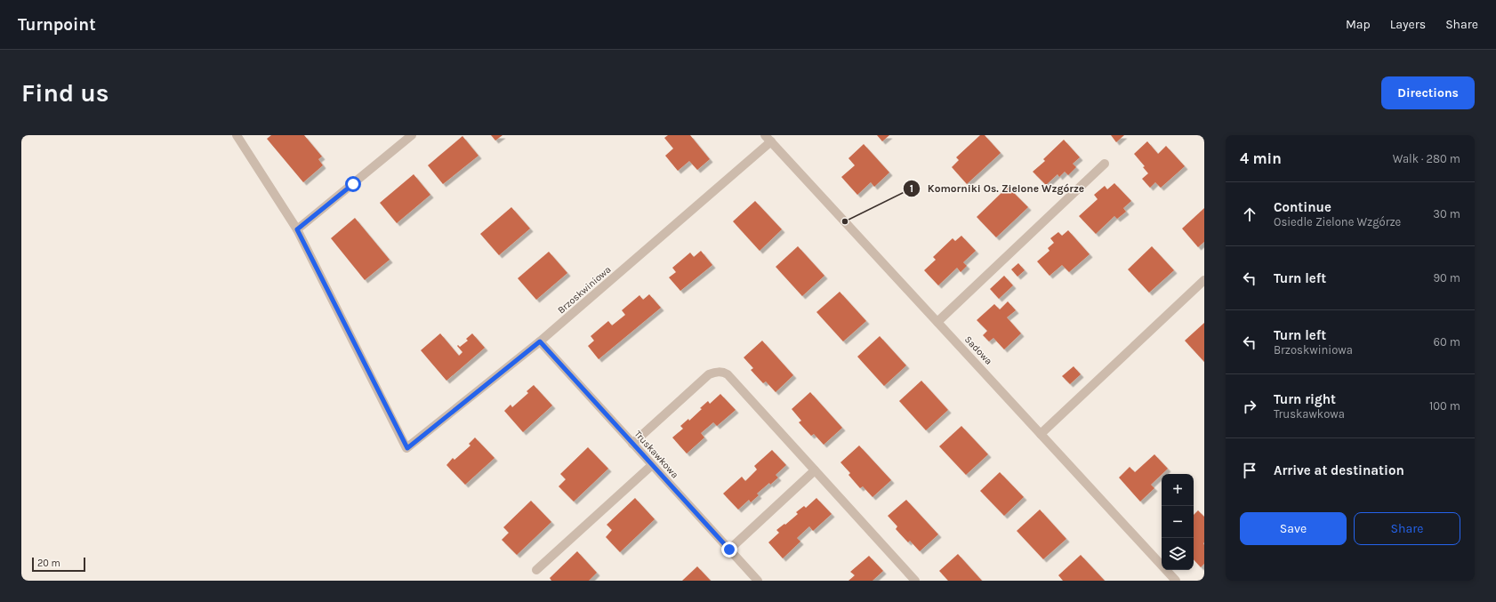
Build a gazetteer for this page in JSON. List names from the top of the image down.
{
  "streets": {
    "street": ["Brzoskwiniowa", "Sadowa", "Truskawkowa"]
  },
  "crossings": [
    ["Brzoskwiniowa", "Sadowa"],
    ["Brzoskwiniowa", "Truskawkowa"]
  ],
  "places": ["Komorniki Os. Zielone Wzgórze"],
  "scale_bar": "20 m",
  "page": {
    "header": "Turnpoint",
    "nav": ["Map", "Layers", "Share"],
    "buttons": [
      "Directions",
      ["Save", "Share"]
    ],
    "title": "Find us",
    "heading": ["4 min", "Walk · 280 m"],
    "list": [
      ["Continue", "Osiedle Zielone Wzgórze", "30 m"],
      ["Turn left", "90 m"],
      ["Turn left", "Brzoskwiniowa", "60 m"],
      ["Turn right", "Truskawkowa", "100 m"],
      "Arrive at destination"
    ],
    "map_buttons": ["+", "−"],
    "scale": "20 m"
  }
}
